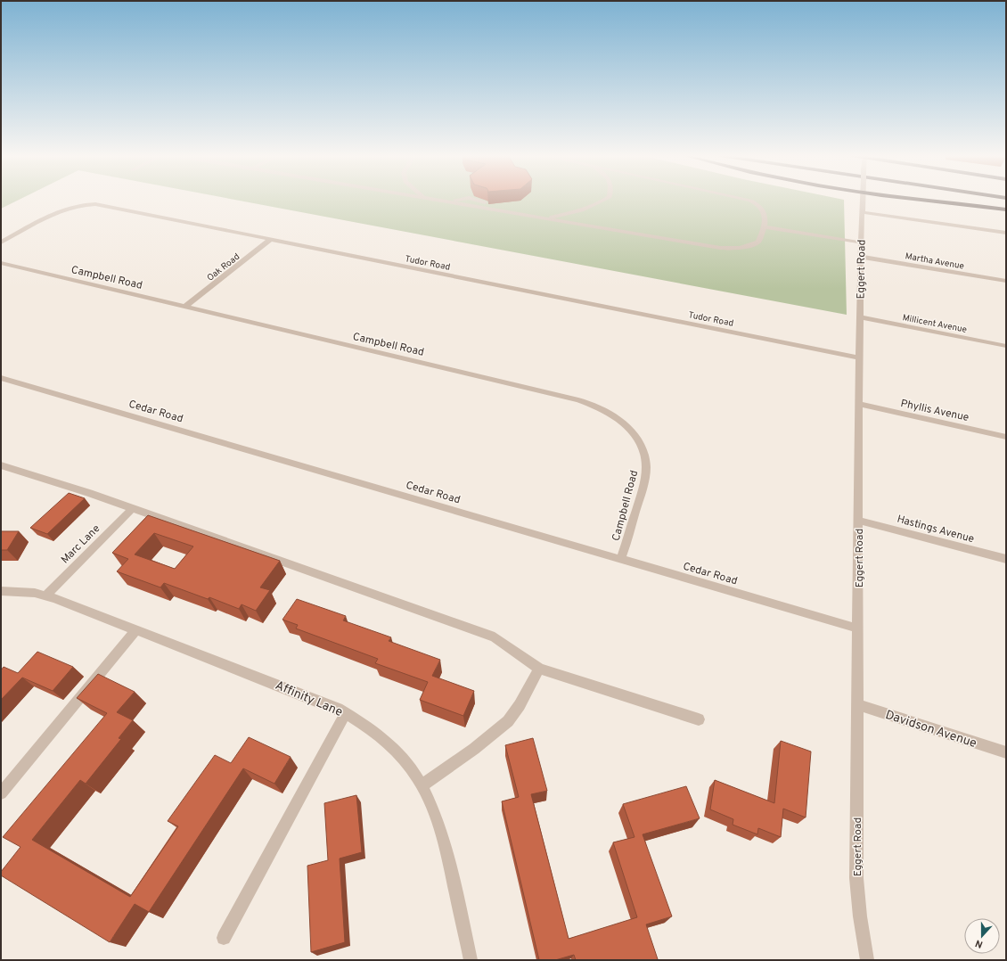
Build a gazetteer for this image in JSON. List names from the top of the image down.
{
  "streets": {
    "street": [
      "Martha Avenue",
      "Tudor Road",
      "Oak Road",
      "Eggert Road",
      "Campbell Road",
      "Millicent Avenue",
      "Phyllis Avenue",
      "Cedar Road",
      "Hastings Avenue",
      "Marc Lane",
      "Affinity Lane",
      "Davidson Avenue"
    ]
  },
  "crossings": [
    ["Martha Avenue", "Eggert Road"],
    ["Tudor Road", "Oak Road"],
    ["Tudor Road", "Eggert Road"],
    ["Oak Road", "Campbell Road"],
    ["Eggert Road", "Millicent Avenue"],
    ["Eggert Road", "Phyllis Avenue"],
    ["Eggert Road", "Cedar Road"],
    ["Eggert Road", "Hastings Avenue"],
    ["Eggert Road", "Davidson Avenue"],
    ["Campbell Road", "Cedar Road"],
    ["Marc Lane", "Affinity Lane"]
  ],
  "north": "bottom"
}
